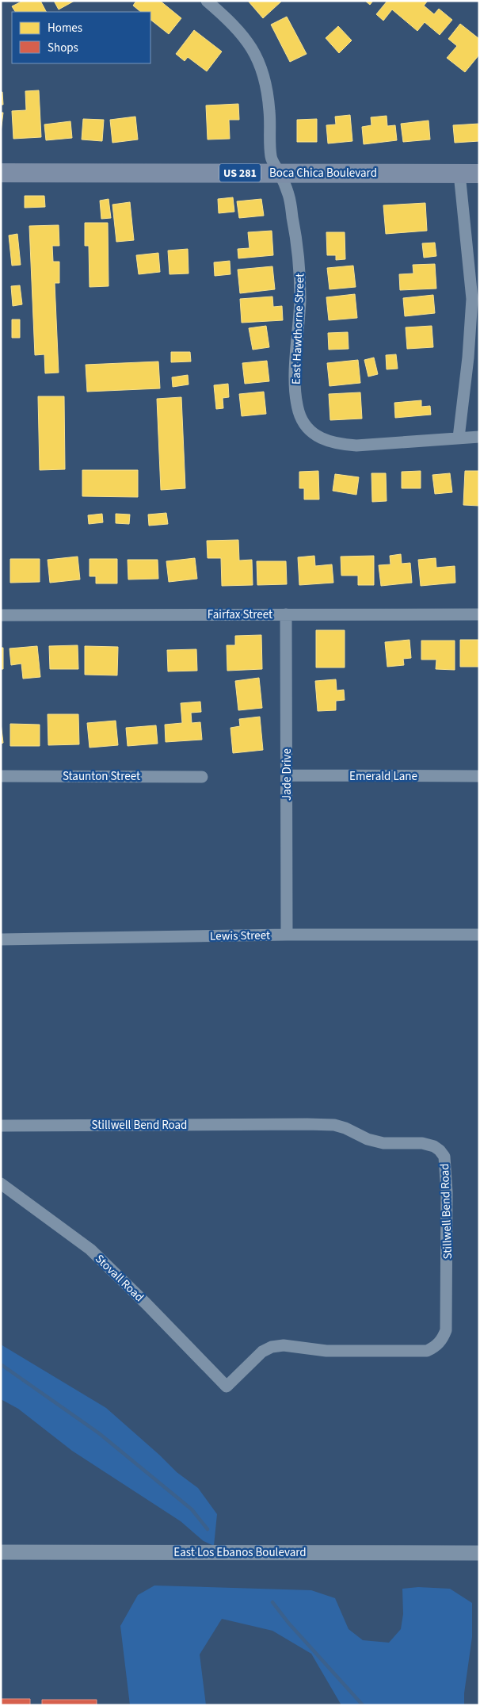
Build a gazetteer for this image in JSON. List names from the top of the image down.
{
  "streets": {
    "main road": ["US 281", "Boca Chica Boulevard"],
    "street": [
      "East Hawthorne Street",
      "Fairfax Street",
      "Jade Drive",
      "Staunton Street",
      "Emerald Lane",
      "Lewis Street",
      "Stillwell Bend Road",
      "Stovall Road",
      "East Los Ebanos Boulevard"
    ]
  },
  "crossings": [
    ["Boca Chica Boulevard", "East Hawthorne Street"],
    ["Fairfax Street", "Jade Drive"],
    ["Jade Drive", "Emerald Lane"],
    ["Jade Drive", "Lewis Street"],
    ["Stillwell Bend Road", "Stovall Road"]
  ],
  "legend": ["Homes", "Shops"]
}
